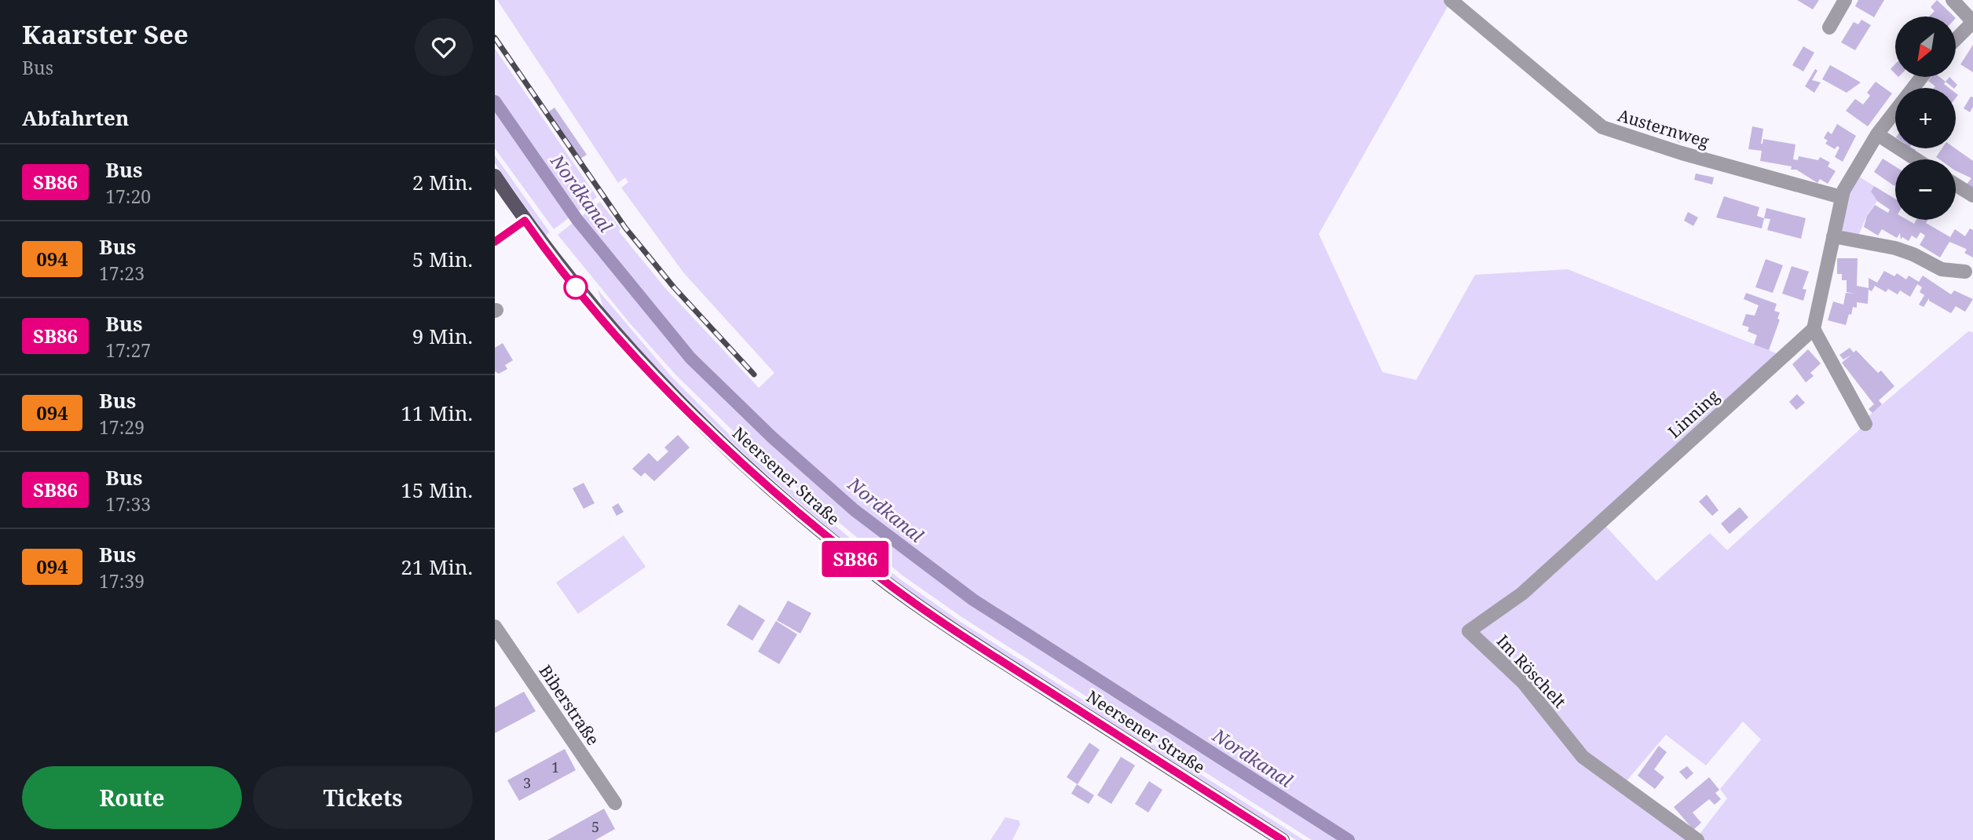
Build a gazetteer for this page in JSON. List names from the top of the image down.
{
  "streets": {
    "main road": ["Neersener Straße"],
    "street": [
      "Austernweg",
      "Linning",
      "Im Röschelt",
      "Biberstraße"
    ]
  },
  "crossings": [
    ["Linning", "Im Röschelt"]
  ],
  "water": ["Nordkanal"],
  "lines": ["bus line SB86"],
  "house_numbers": ["1", "3", "5"],
  "north": "bottom left",
  "page": {
    "heading": [
      ["Kaarster See", "Bus"],
      "Abfahrten"
    ],
    "on_map": "SB86",
    "map_buttons": ["+", "−"],
    "list": [
      {
        "mark": "SB86",
        "name": "Bus",
        "note": "17:20",
        "value": "2 Min."
      },
      {
        "mark": "094",
        "name": "Bus",
        "note": "17:23",
        "value": "5 Min."
      },
      {
        "mark": "SB86",
        "name": "Bus",
        "note": "17:27",
        "value": "9 Min."
      },
      {
        "mark": "094",
        "name": "Bus",
        "note": "17:29",
        "value": "11 Min."
      },
      {
        "mark": "SB86",
        "name": "Bus",
        "note": "17:33",
        "value": "15 Min."
      },
      {
        "mark": "094",
        "name": "Bus",
        "note": "17:39",
        "value": "21 Min."
      }
    ],
    "buttons": ["Route", "Tickets"]
  }
}
